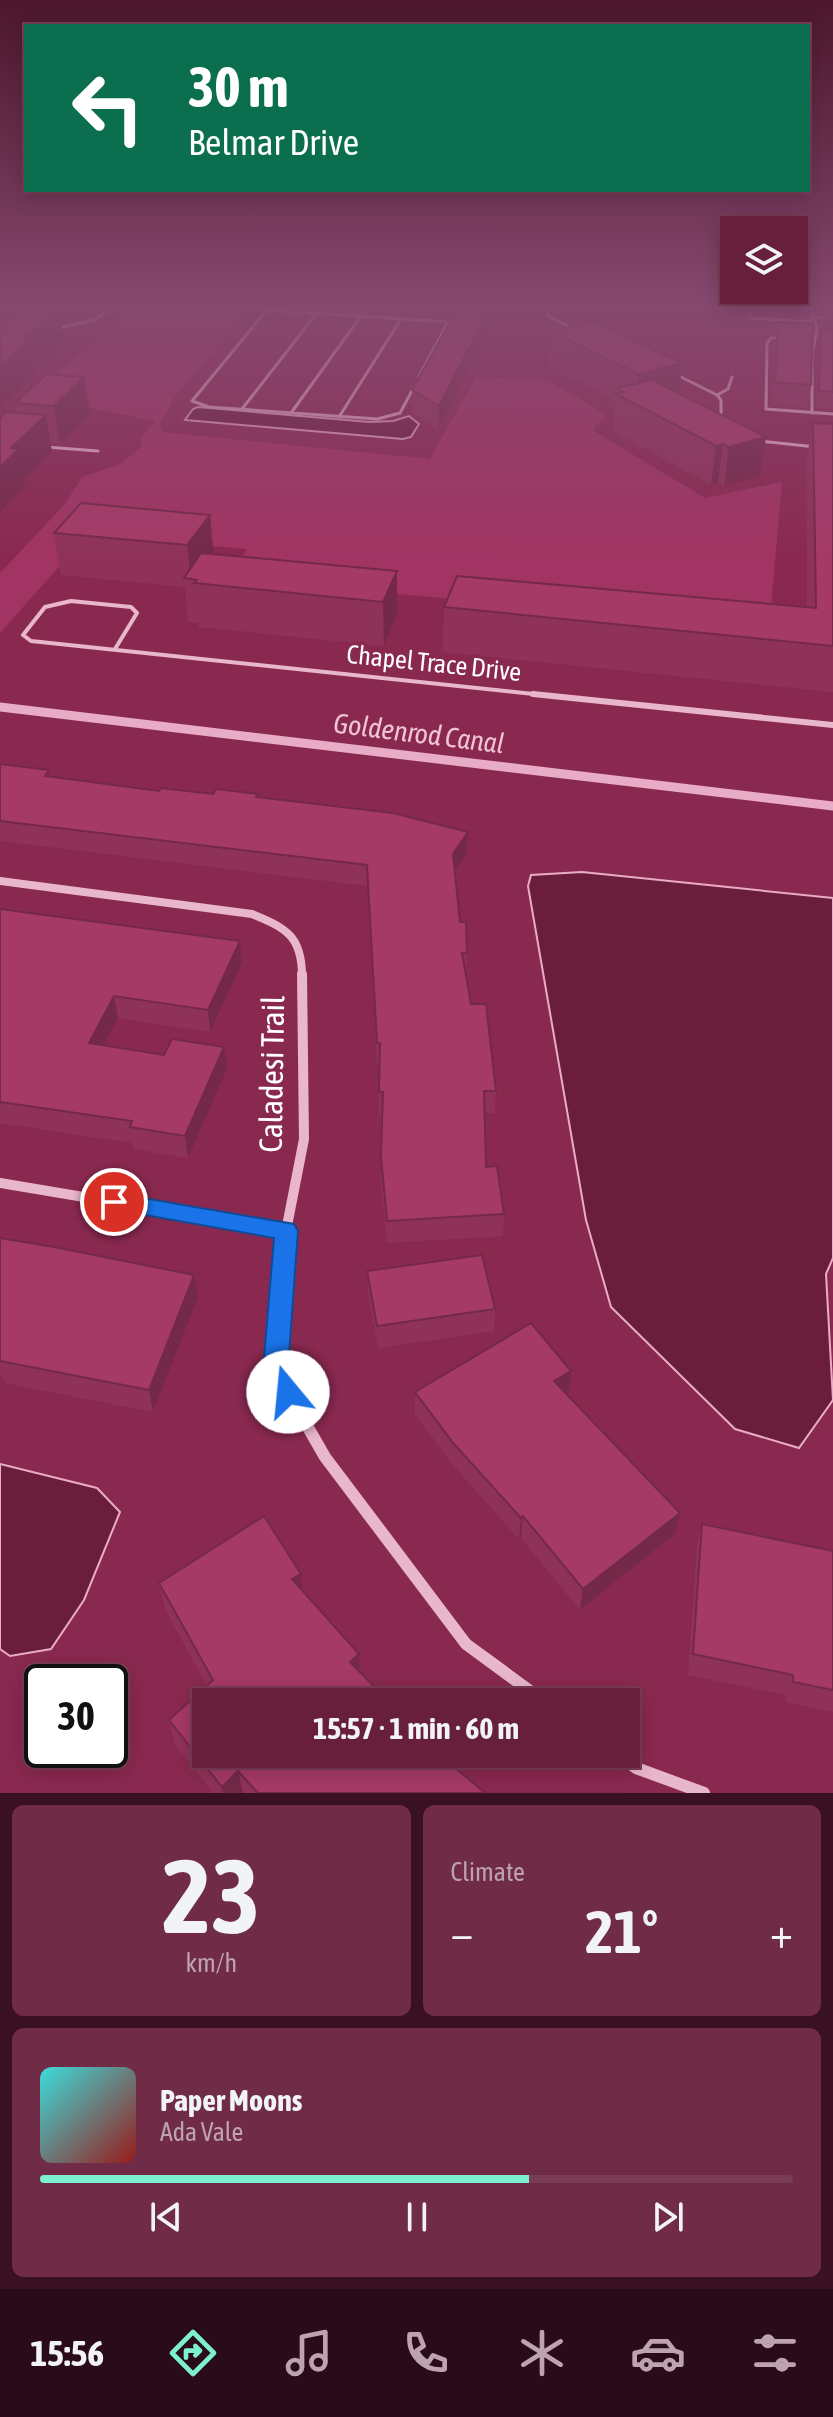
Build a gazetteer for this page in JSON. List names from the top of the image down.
{
  "streets": {
    "street": ["Caladesi Trail"],
    "lane": ["Chapel Trace Drive"]
  },
  "water": ["Goldenrod Canal"],
  "page": {
    "turn": ["30 m", "Belmar Drive"],
    "limit": "30",
    "trip": "15:57 · 1 min · 60 m",
    "tile": [
      ["23", "km/h"],
      "Climate"
    ],
    "heat": ["−", "21°", "+"],
    "song": ["Paper Moons", "Ada Vale"],
    "tabs": "15:56"
  }
}
